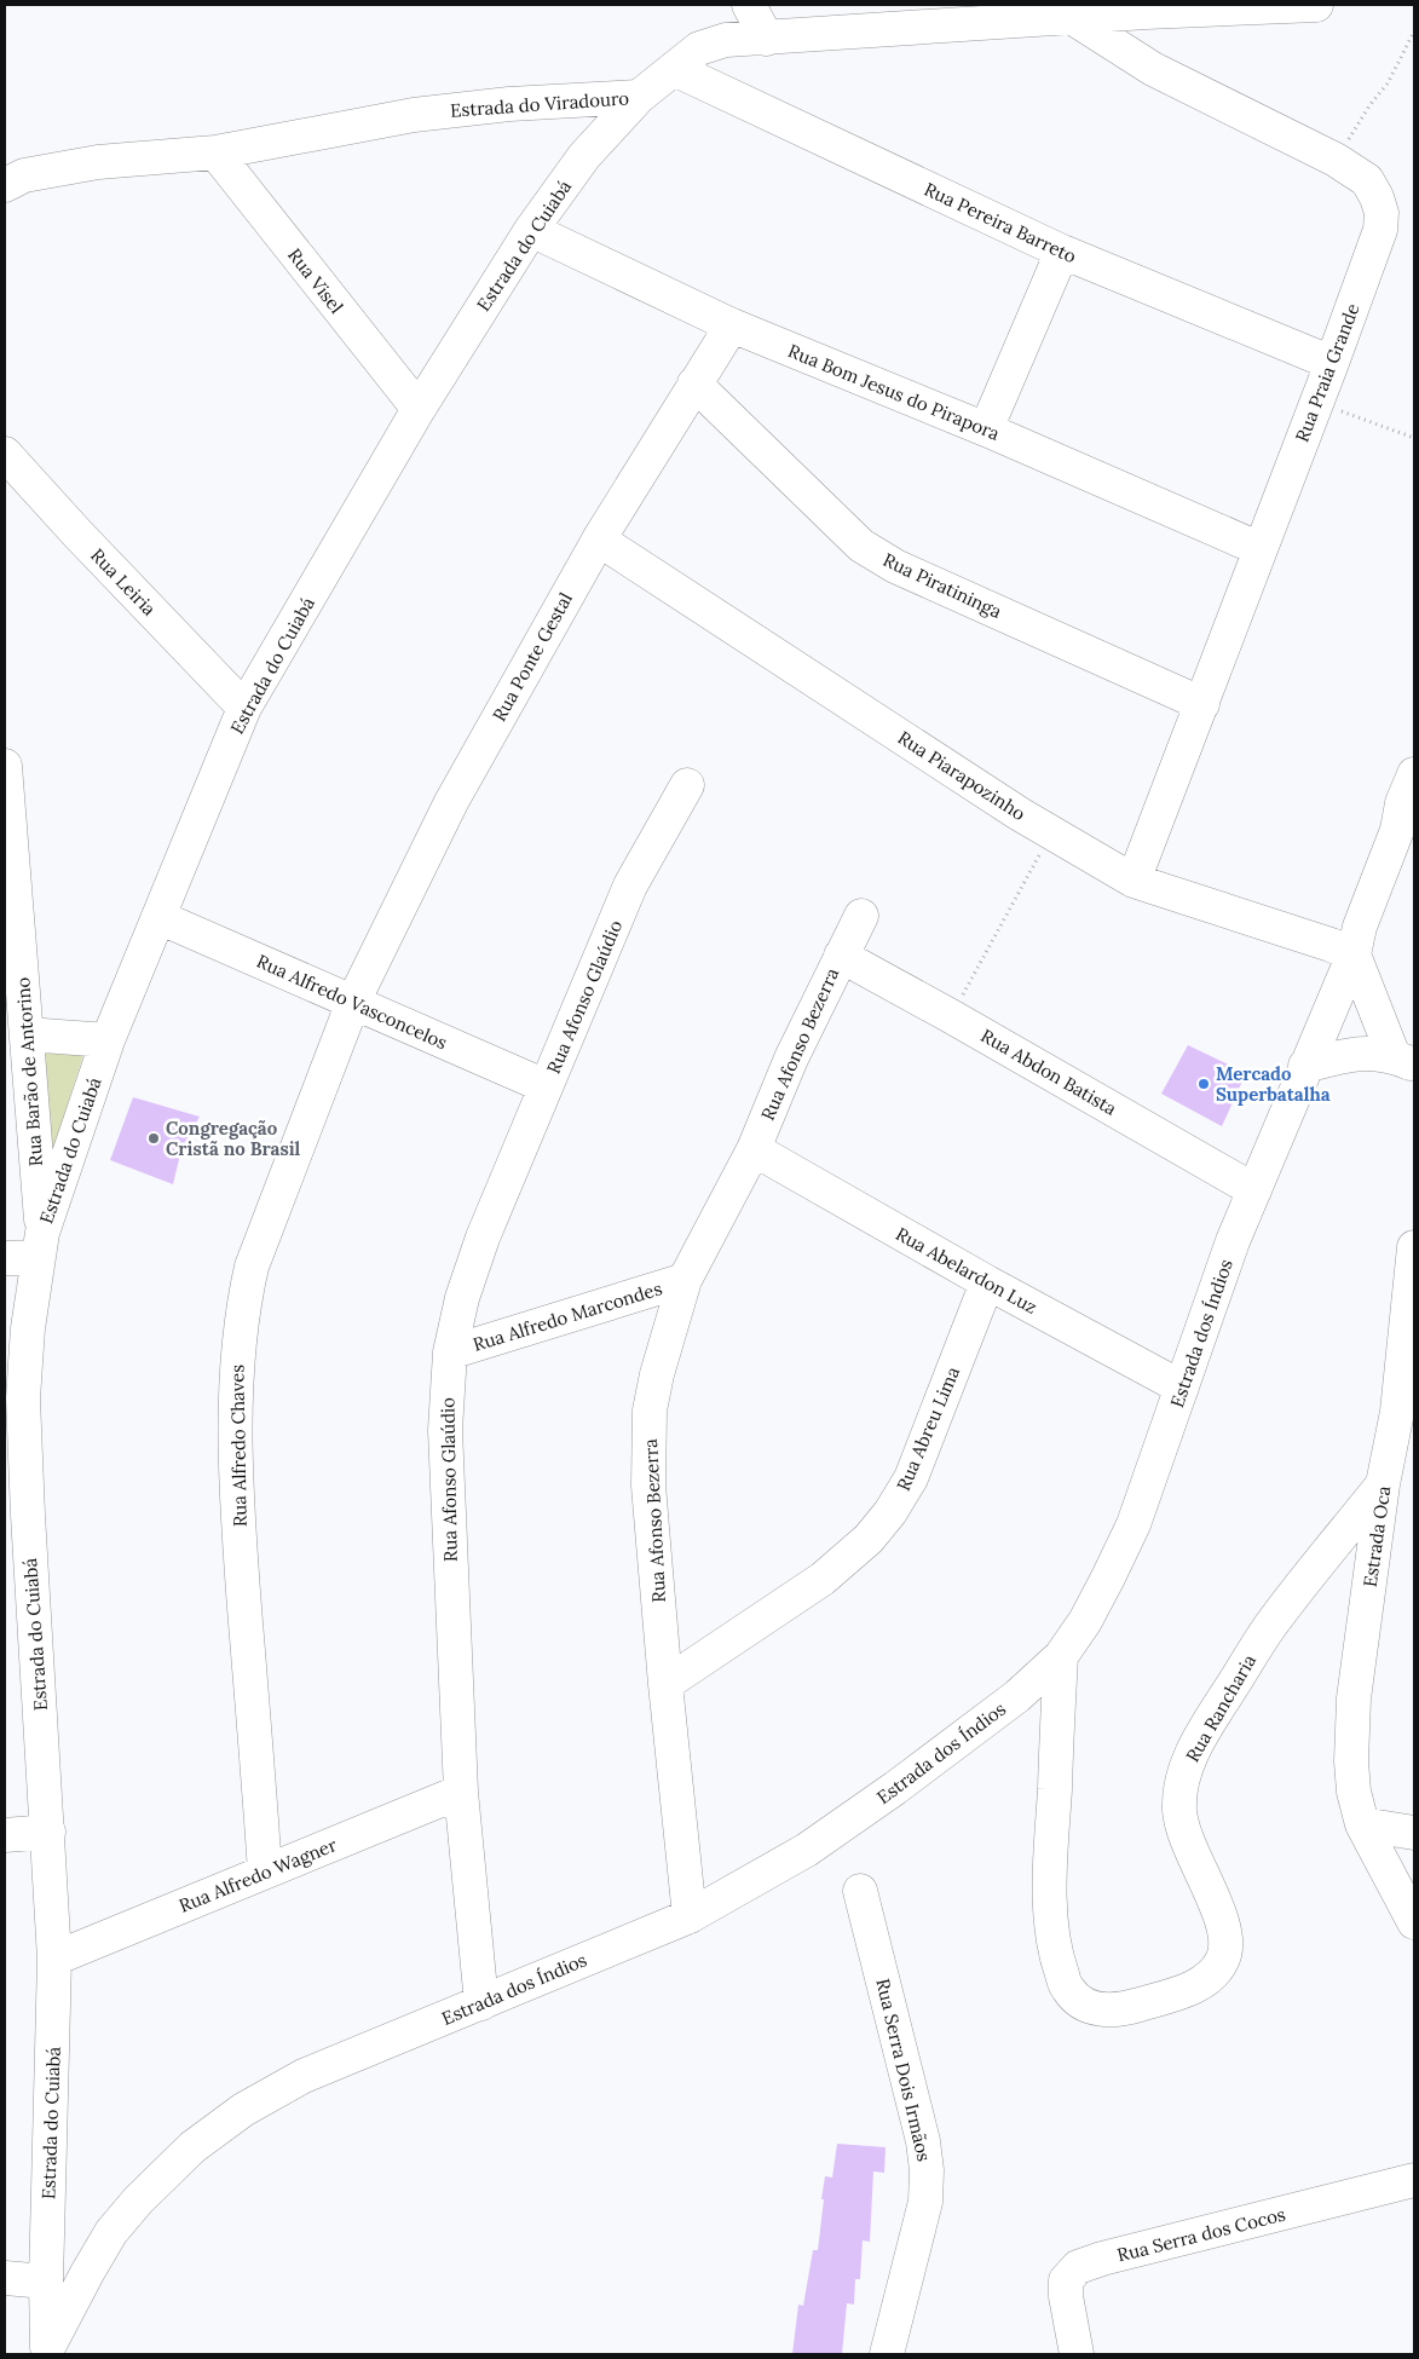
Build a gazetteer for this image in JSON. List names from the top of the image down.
{
  "streets": {
    "street": [
      "Estrada do Viradouro",
      "Rua Pereira Barreto",
      "Estrada do Cuiabá",
      "Rua Visel",
      "Rua Praia Grande",
      "Rua Bom Jesus do Pirapora",
      "Rua Leiria",
      "Rua Piratininga",
      "Rua Ponte Gestal",
      "Rua Piarapozinho",
      "Rua Afonso Glaúdio",
      "Rua Alfredo Vasconcelos",
      "Rua Afonso Bezerra",
      "Rua Barão de Antorino",
      "Rua Abdon Batista",
      "Rua Abelardon Luz",
      "Rua Alfredo Marcondes",
      "Estrada dos Índios",
      "Rua Abreu Lima",
      "Rua Alfredo Chaves",
      "Estrada Oca",
      "Rua Rancharia",
      "Rua Alfredo Wagner",
      "Rua Serra Dois Irmãos",
      "Rua Serra dos Cocos"
    ]
  },
  "crossings": [
    ["Estrada do Viradouro", "Rua Pereira Barreto"],
    ["Estrada do Viradouro", "Estrada do Cuiabá"],
    ["Estrada do Viradouro", "Rua Visel"],
    ["Estrada do Viradouro", "Rua Praia Grande"],
    ["Rua Pereira Barreto", "Rua Praia Grande"],
    ["Estrada do Cuiabá", "Rua Visel"],
    ["Estrada do Cuiabá", "Rua Bom Jesus do Pirapora"],
    ["Estrada do Cuiabá", "Rua Leiria"],
    ["Estrada do Cuiabá", "Rua Alfredo Vasconcelos"],
    ["Estrada do Cuiabá", "Rua Barão de Antorino"],
    ["Estrada do Cuiabá", "Estrada dos Índios"],
    ["Estrada do Cuiabá", "Rua Alfredo Wagner"],
    ["Rua Praia Grande", "Rua Bom Jesus do Pirapora"],
    ["Rua Praia Grande", "Rua Piratininga"],
    ["Rua Praia Grande", "Rua Piarapozinho"],
    ["Rua Bom Jesus do Pirapora", "Rua Ponte Gestal"],
    ["Rua Piratininga", "Rua Ponte Gestal"],
    ["Rua Ponte Gestal", "Rua Piarapozinho"],
    ["Rua Ponte Gestal", "Rua Alfredo Vasconcelos"],
    ["Rua Ponte Gestal", "Rua Alfredo Chaves"],
    ["Rua Piarapozinho", "Estrada dos Índios"],
    ["Rua Afonso Glaúdio", "Rua Alfredo Vasconcelos"],
    ["Rua Afonso Glaúdio", "Rua Alfredo Marcondes"],
    ["Rua Afonso Glaúdio", "Estrada dos Índios"],
    ["Rua Afonso Glaúdio", "Rua Alfredo Wagner"],
    ["Rua Alfredo Vasconcelos", "Rua Alfredo Chaves"],
    ["Rua Afonso Bezerra", "Rua Abdon Batista"],
    ["Rua Afonso Bezerra", "Rua Abelardon Luz"],
    ["Rua Afonso Bezerra", "Rua Alfredo Marcondes"],
    ["Rua Afonso Bezerra", "Estrada dos Índios"],
    ["Rua Afonso Bezerra", "Rua Abreu Lima"],
    ["Rua Abdon Batista", "Estrada dos Índios"],
    ["Rua Abelardon Luz", "Estrada dos Índios"],
    ["Rua Abelardon Luz", "Rua Abreu Lima"],
    ["Estrada dos Índios", "Rua Rancharia"],
    ["Rua Alfredo Chaves", "Rua Alfredo Wagner"],
    ["Estrada Oca", "Rua Rancharia"]
  ],
  "places": ["Mercado Superbatalha", "Congregação Cristã no Brasil"]
}
